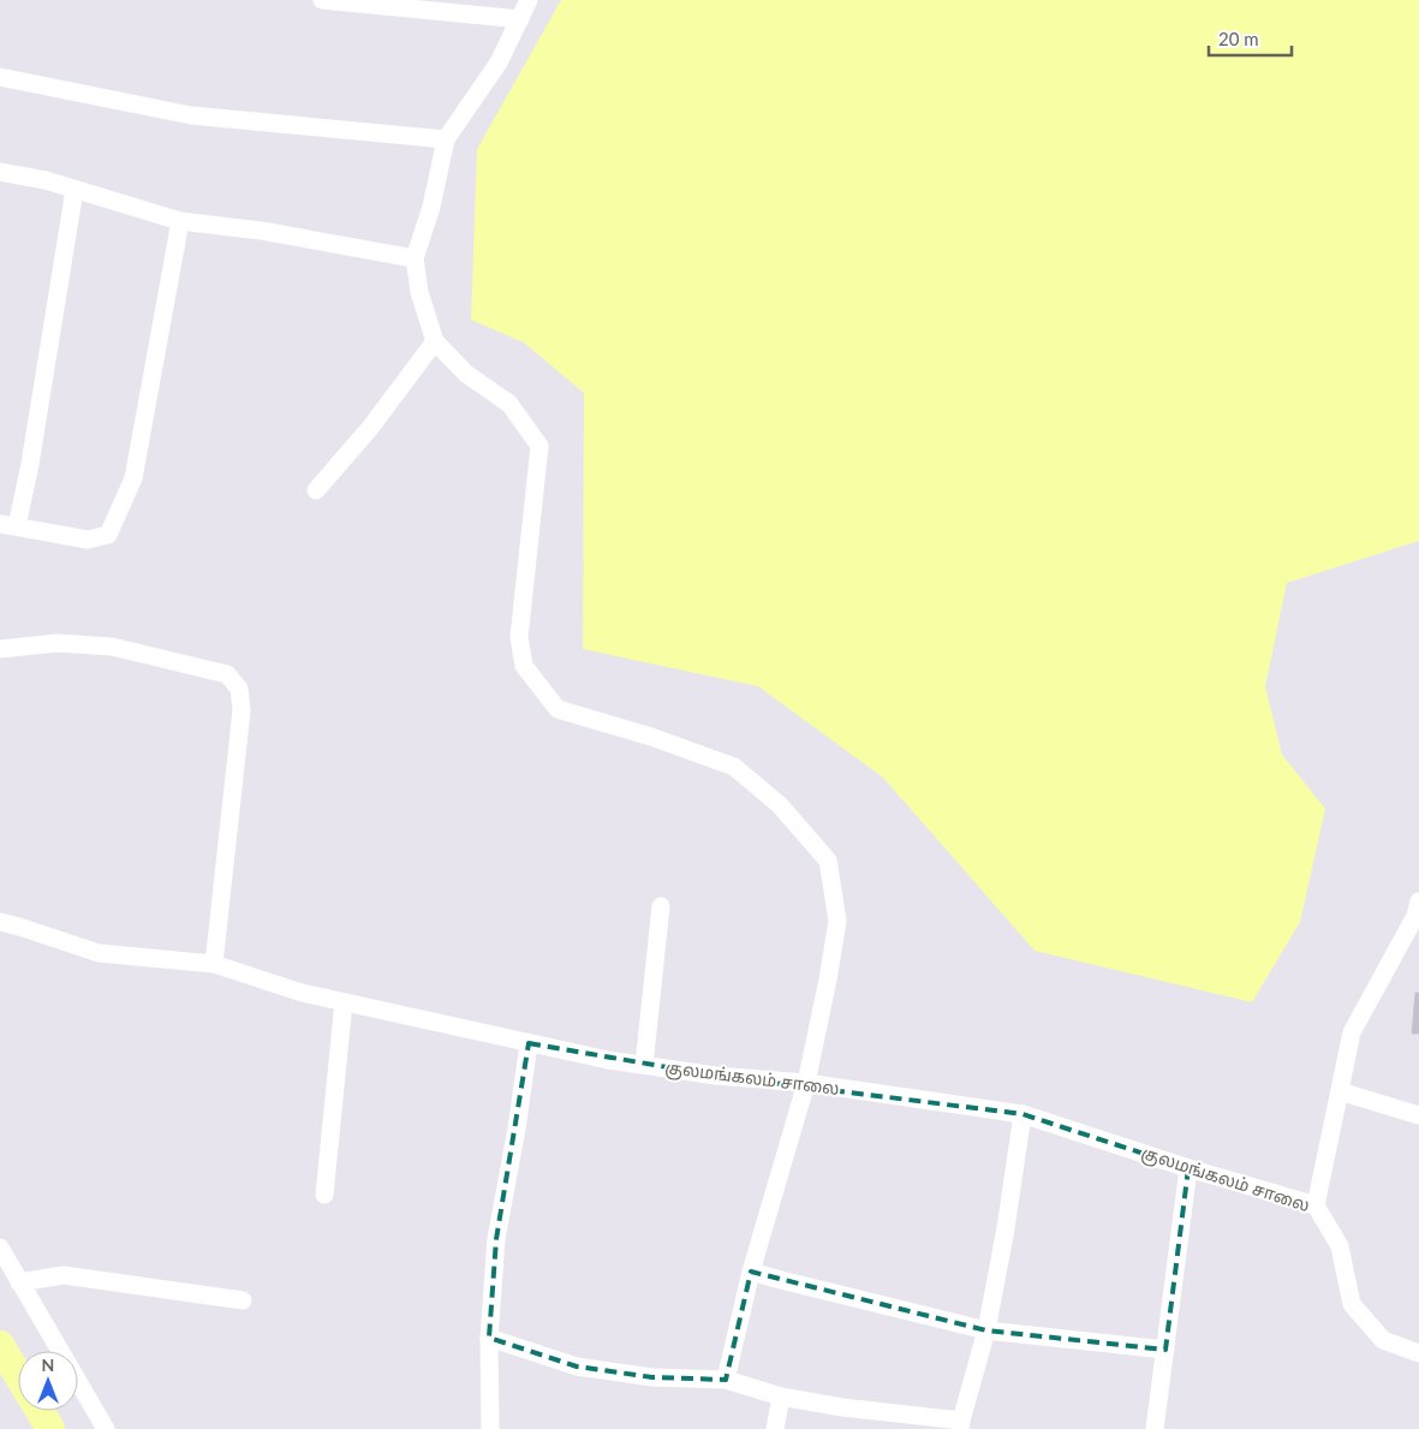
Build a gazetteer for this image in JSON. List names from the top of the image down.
{
  "streets": {
    "street": ["குலமங்கலம் சாலை"]
  },
  "scale_bar": "20 m",
  "north": "top"
}
